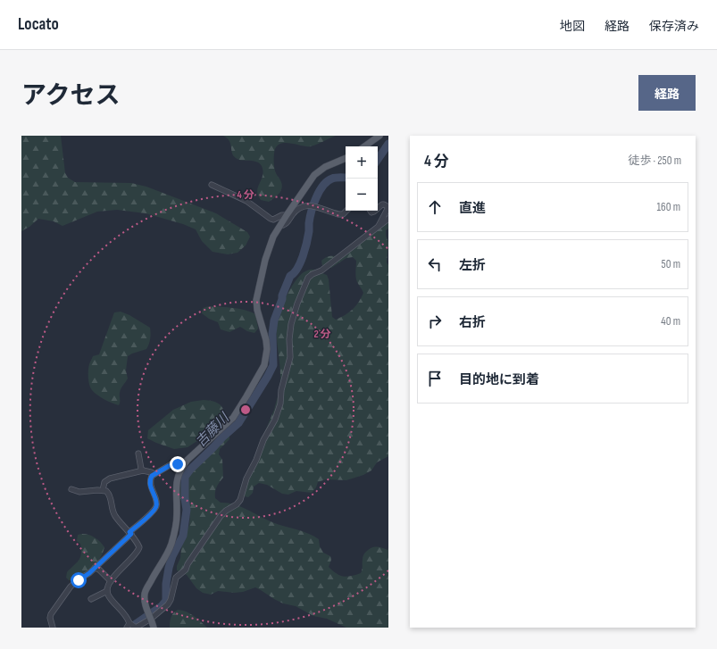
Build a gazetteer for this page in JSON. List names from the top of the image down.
{
  "water": ["吉藤川"],
  "page": {
    "header": "Locato",
    "nav": ["地図", "経路", "保存済み"],
    "title": "アクセス",
    "buttons": "経路",
    "heading": ["4 分", "徒歩 · 250 m"],
    "map_buttons": ["+", "−"],
    "list": [
      ["直進", "160 m"],
      ["左折", "50 m"],
      ["右折", "40 m"],
      "目的地に到着"
    ]
  },
  "rings": ["4 分", "2 分"]
}
